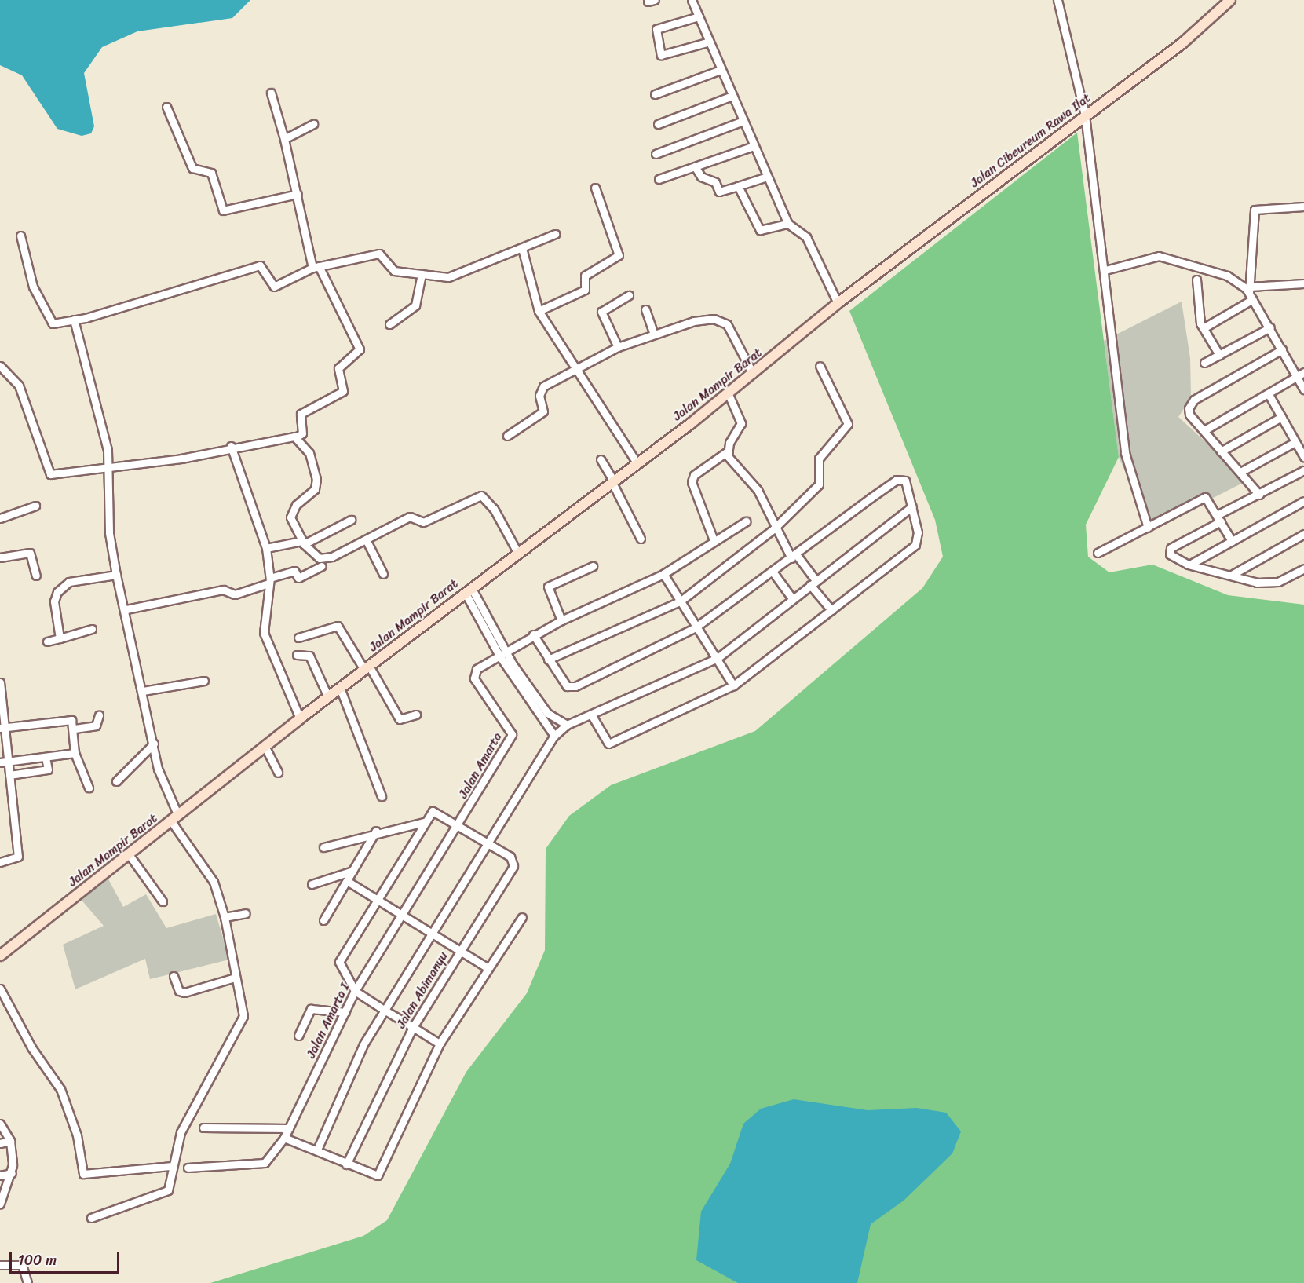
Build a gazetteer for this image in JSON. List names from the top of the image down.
{
  "streets": {
    "street": [
      "Jalan Cibeureum Rawa Ilat",
      "Jalan Mampir Barat",
      "Jalan Amarta",
      "Jalan Abimanyu",
      "Jalan Amarta I"
    ]
  },
  "crossings": [
    ["Jalan Cibeureum Rawa Ilat", "Jalan Mampir Barat"],
    ["Jalan Amarta", "Jalan Amarta I"]
  ],
  "scale_bar": "100 m"
}
